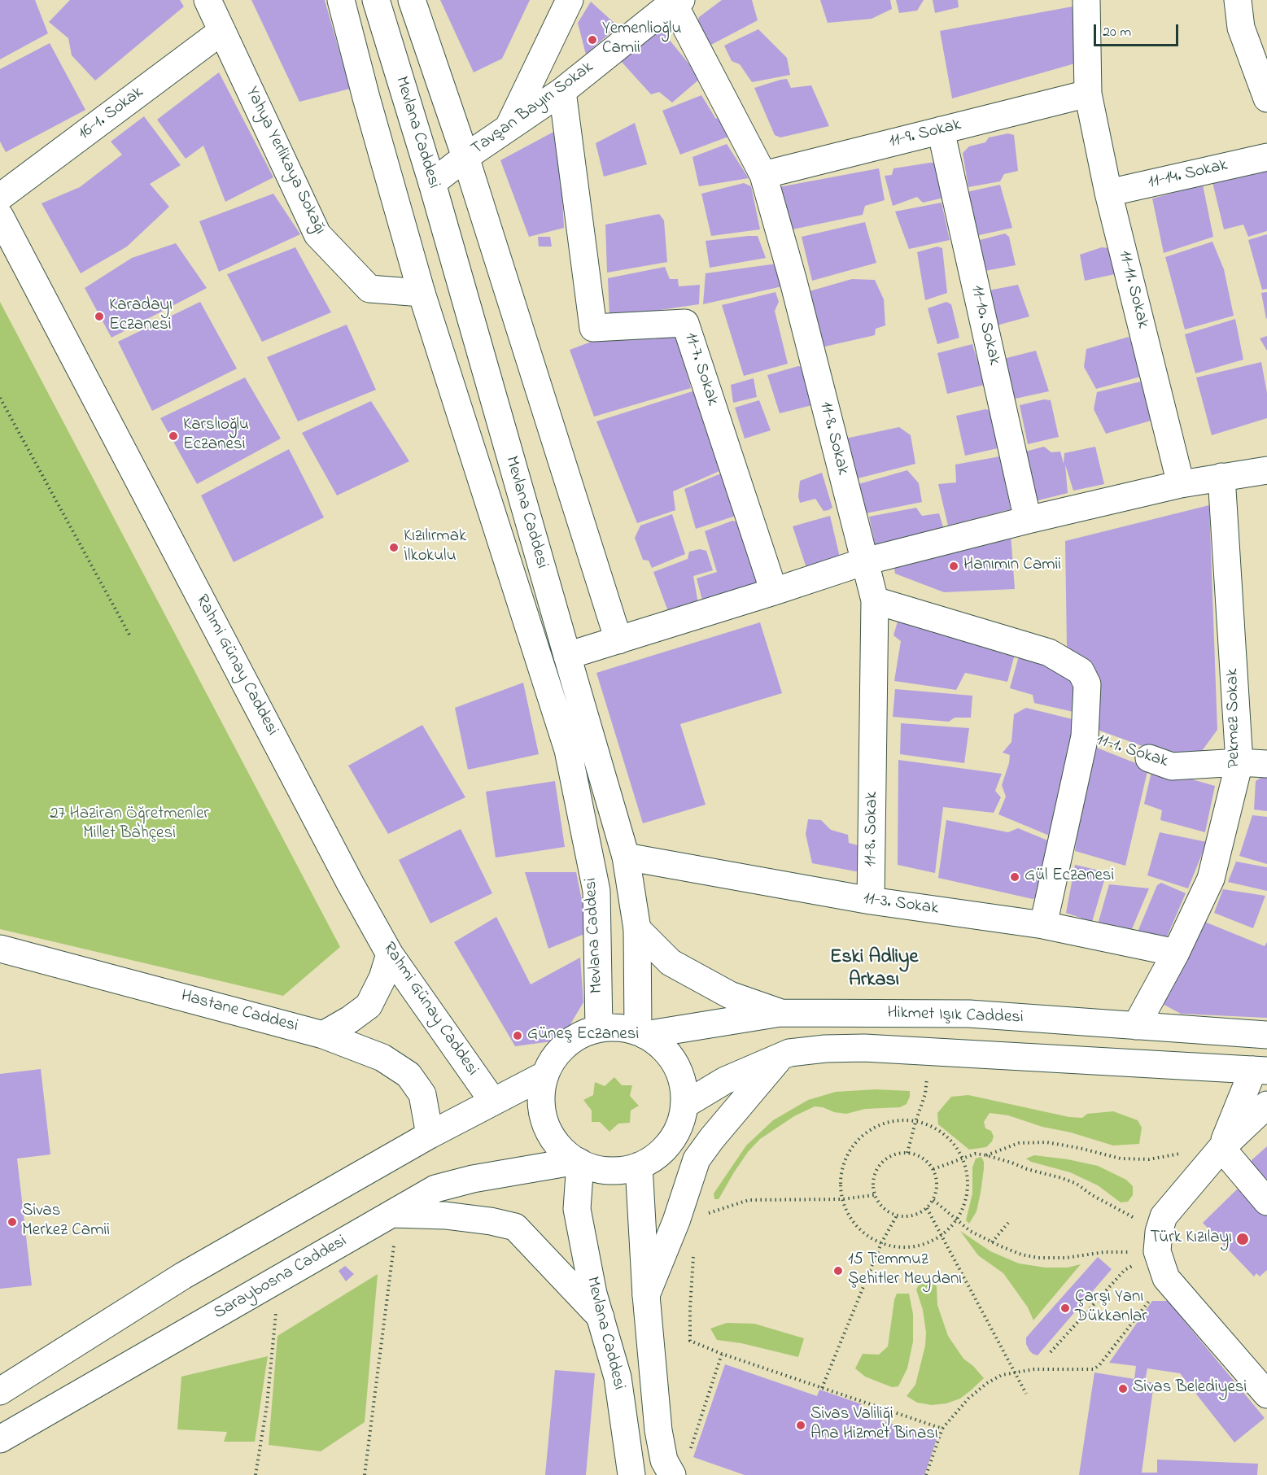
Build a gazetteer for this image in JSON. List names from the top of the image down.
{
  "streets": {
    "street": [
      "Tavşan Bayırı Sokak",
      "16-1. Sokak",
      "Mevlana Caddesi",
      "11-9. Sokak",
      "Yahya Yerlikaya Sokağı",
      "11-14. Sokak",
      "11-11. Sokak",
      "11-10. Sokak",
      "11-7. Sokak",
      "11-8. Sokak",
      "Rahmi Günay Caddesi",
      "Pekmez Sokak",
      "11-1. Sokak",
      "11-3. Sokak",
      "Hastane Caddesi",
      "Hikmet Işık Caddesi",
      "Saraybosna Caddesi"
    ]
  },
  "crossings": [
    ["Tavşan Bayırı Sokak", "Mevlana Caddesi"],
    ["Tavşan Bayırı Sokak", "11-7. Sokak"],
    ["Tavşan Bayırı Sokak", "11-8. Sokak"],
    ["16-1. Sokak", "Yahya Yerlikaya Sokağı"],
    ["Mevlana Caddesi", "Yahya Yerlikaya Sokağı"],
    ["Mevlana Caddesi", "11-3. Sokak"],
    ["Mevlana Caddesi", "Hikmet Işık Caddesi"],
    ["Mevlana Caddesi", "Saraybosna Caddesi"],
    ["11-9. Sokak", "11-11. Sokak"],
    ["11-9. Sokak", "11-10. Sokak"],
    ["11-9. Sokak", "11-8. Sokak"],
    ["11-14. Sokak", "11-11. Sokak"],
    ["11-8. Sokak", "11-3. Sokak"],
    ["Pekmez Sokak", "11-1. Sokak"],
    ["Pekmez Sokak", "11-3. Sokak"],
    ["Pekmez Sokak", "Hikmet Işık Caddesi"],
    ["Hikmet Işık Caddesi", "Saraybosna Caddesi"]
  ],
  "districts": ["Eski Adliye Arkası"],
  "parks": ["27 Haziran Öğretmenler Millet Bahçesi"],
  "places": [
    "Yemenlioğlu Camii",
    "Karadayı Eczanesi",
    "Karslıoğlu Eczanesi",
    "Kızılırmak İlkokulu",
    "Hanımın Camii",
    "Gül Eczanesi",
    "Güneş Eczanesi",
    "Sivas Merkez Camii",
    "Türk Kızılayı",
    "15 Temmuz Şehitler Meydanı",
    "Çarşı Yanı Dükkanlar",
    "Sivas Belediyesi",
    "Sivas Valiliği Ana Hizmet Binası"
  ],
  "scale_bar": "20 m"
}
